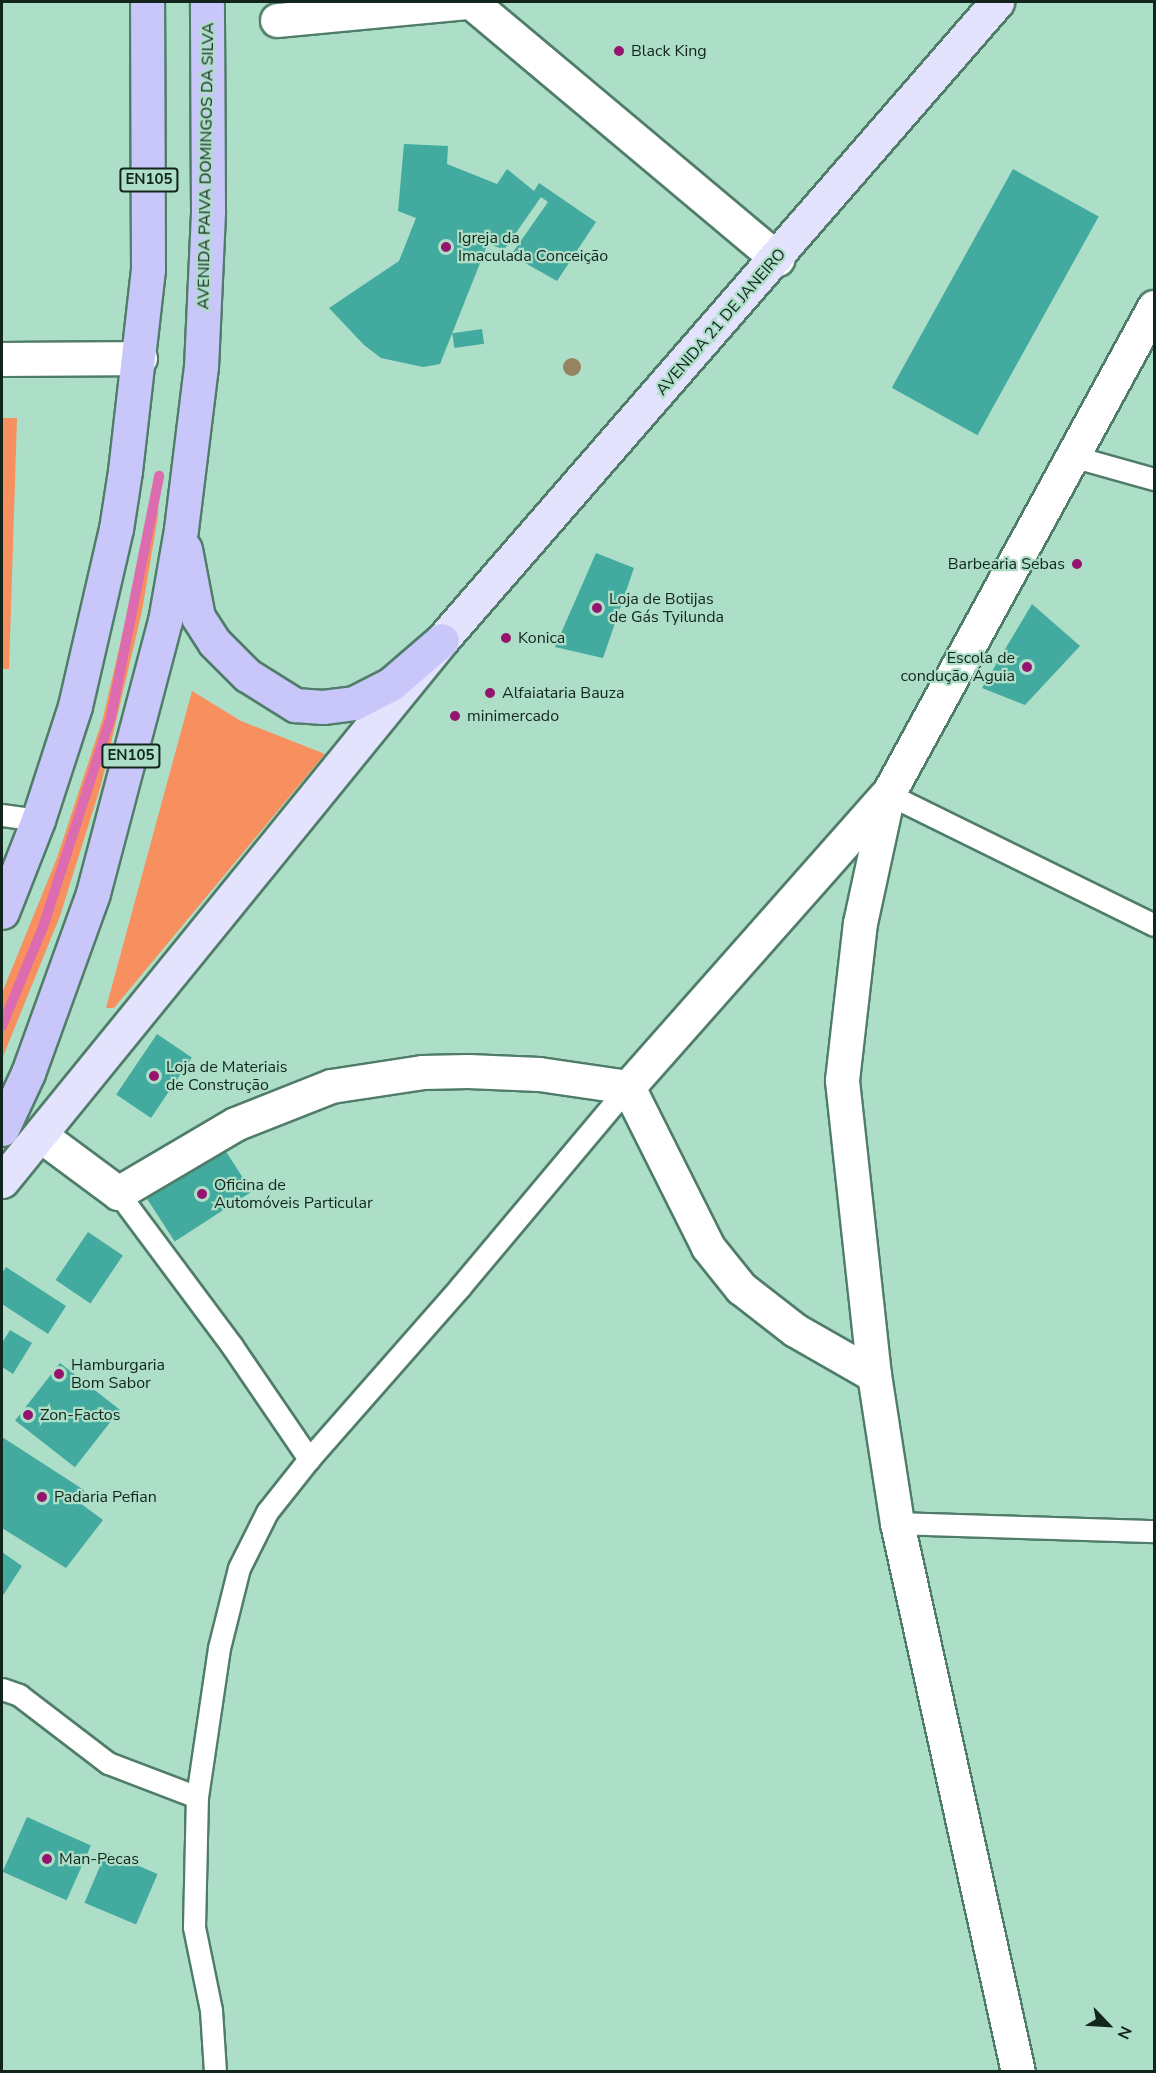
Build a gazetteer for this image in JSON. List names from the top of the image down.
{
  "streets": {
    "main road": ["AVENIDA PAIVA DOMINGOS DA SILVA", "EN105", "AVENIDA 21 DE JANEIRO"]
  },
  "crossings": [
    ["AVENIDA PAIVA DOMINGOS DA SILVA", "EN105"]
  ],
  "places": [
    "Black King",
    "Igreja da Imaculada Conceição",
    "Barbearia Sebas",
    "Loja de Botijas de Gás Tyilunda",
    "Konica",
    "Escola de condução Águia",
    "Alfaiataria Bauza",
    "minimercado",
    "Loja de Materiais de Construção",
    "Oficina de Automóveis Particular",
    "Hamburgaria Bom Sabor",
    "Zon-Factos",
    "Padaria Pefian",
    "Man-Pecas"
  ],
  "north": "bottom right"
}
